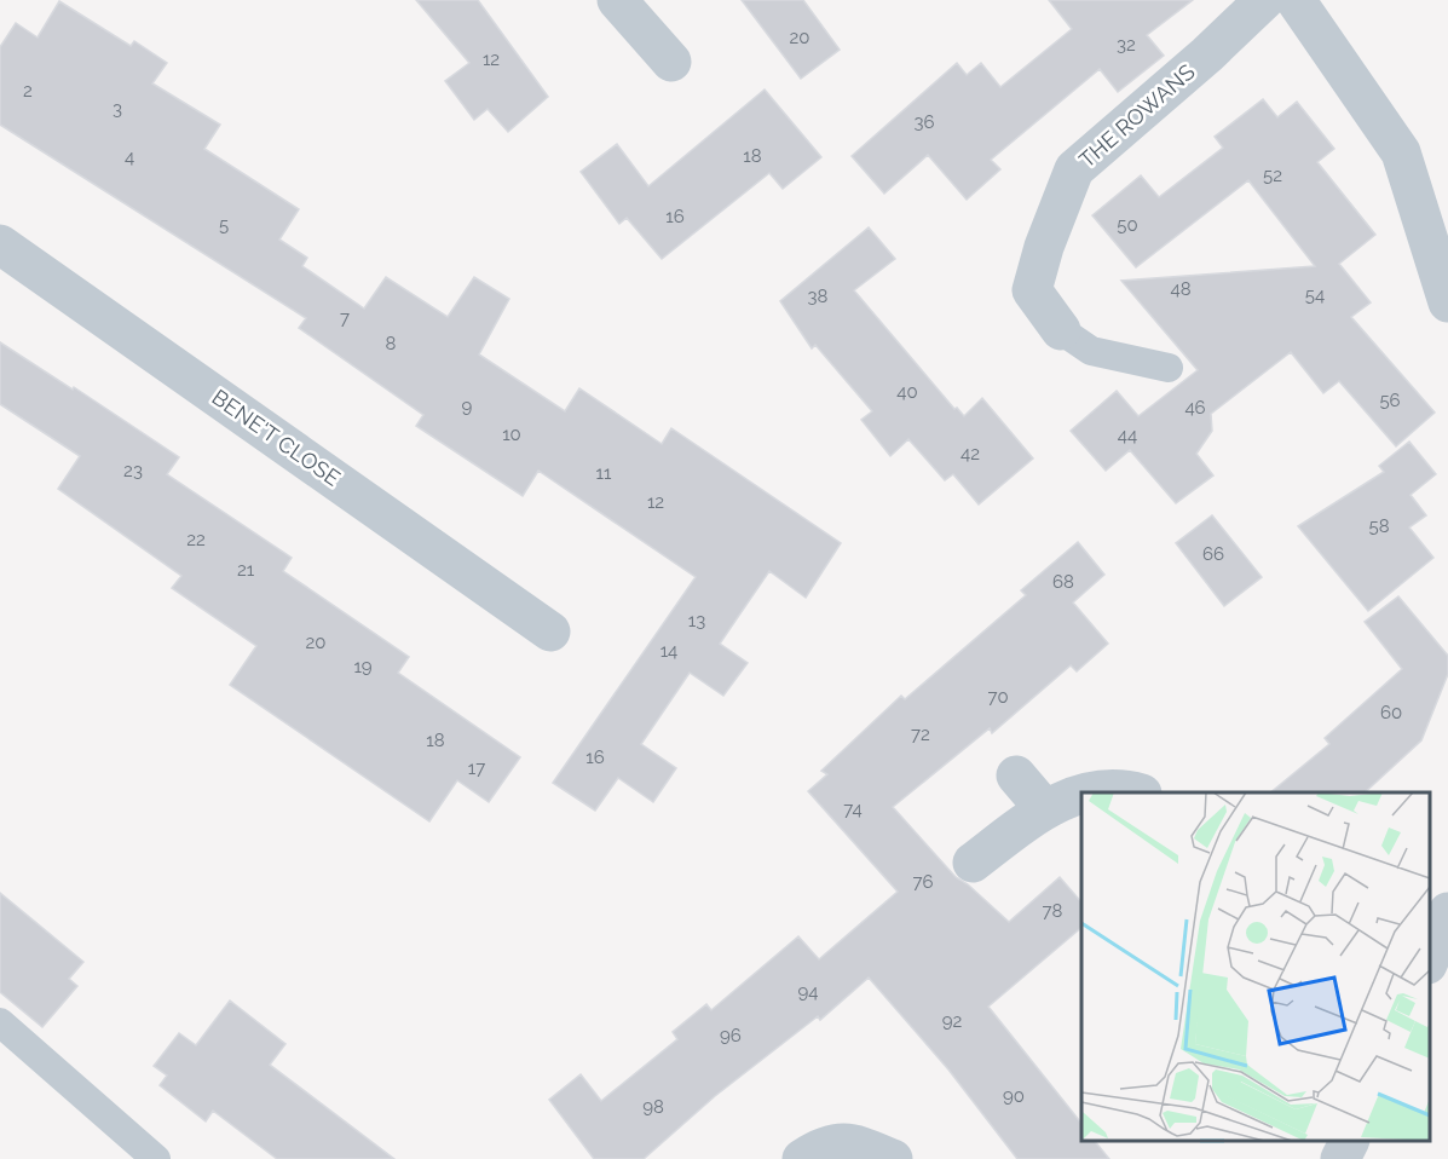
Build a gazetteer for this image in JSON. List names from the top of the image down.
{
  "streets": {
    "street": ["THE ROWANS", "BENE'T CLOSE"]
  },
  "house_numbers": [
    "20",
    "32",
    "12",
    "2",
    "3",
    "36",
    "18",
    "4",
    "52",
    "16",
    "5",
    "50",
    "48",
    "54",
    "38",
    "7",
    "8",
    "40",
    "56",
    "9",
    "46",
    "10",
    "44",
    "42",
    "23",
    "11",
    "12",
    "58",
    "22",
    "66",
    "21",
    "68",
    "13",
    "20",
    "14",
    "19",
    "70",
    "60",
    "72",
    "18",
    "16",
    "17",
    "74",
    "76",
    "78",
    "94",
    "92",
    "96",
    "90",
    "98"
  ]
}
